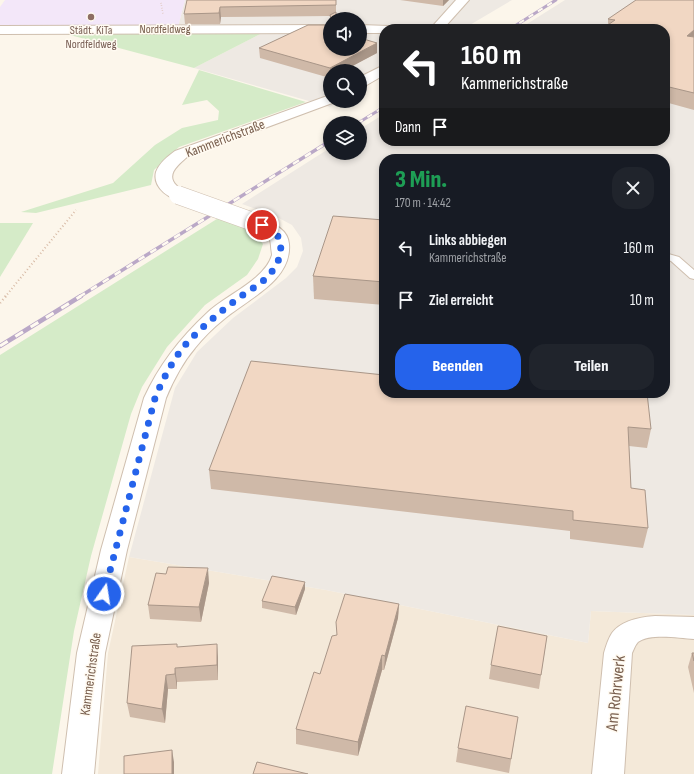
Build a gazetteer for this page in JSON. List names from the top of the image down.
{
  "streets": {
    "street": ["Nordfeldweg", "Kammerichstraße", "Am Rohrwerk"]
  },
  "places": ["Städt. KiTa Nordfeldweg"],
  "page": {
    "turn": ["160 m", "Kammerichstraße"],
    "then": "Dann",
    "heading": ["3 Min.", "170 m · 14:42"],
    "list": [
      {
        "name": "Links abbiegen",
        "note": "Kammerichstraße",
        "value": "160 m"
      },
      {
        "name": "Ziel erreicht",
        "value": "10 m"
      }
    ],
    "buttons": ["Beenden", "Teilen"]
  }
}
